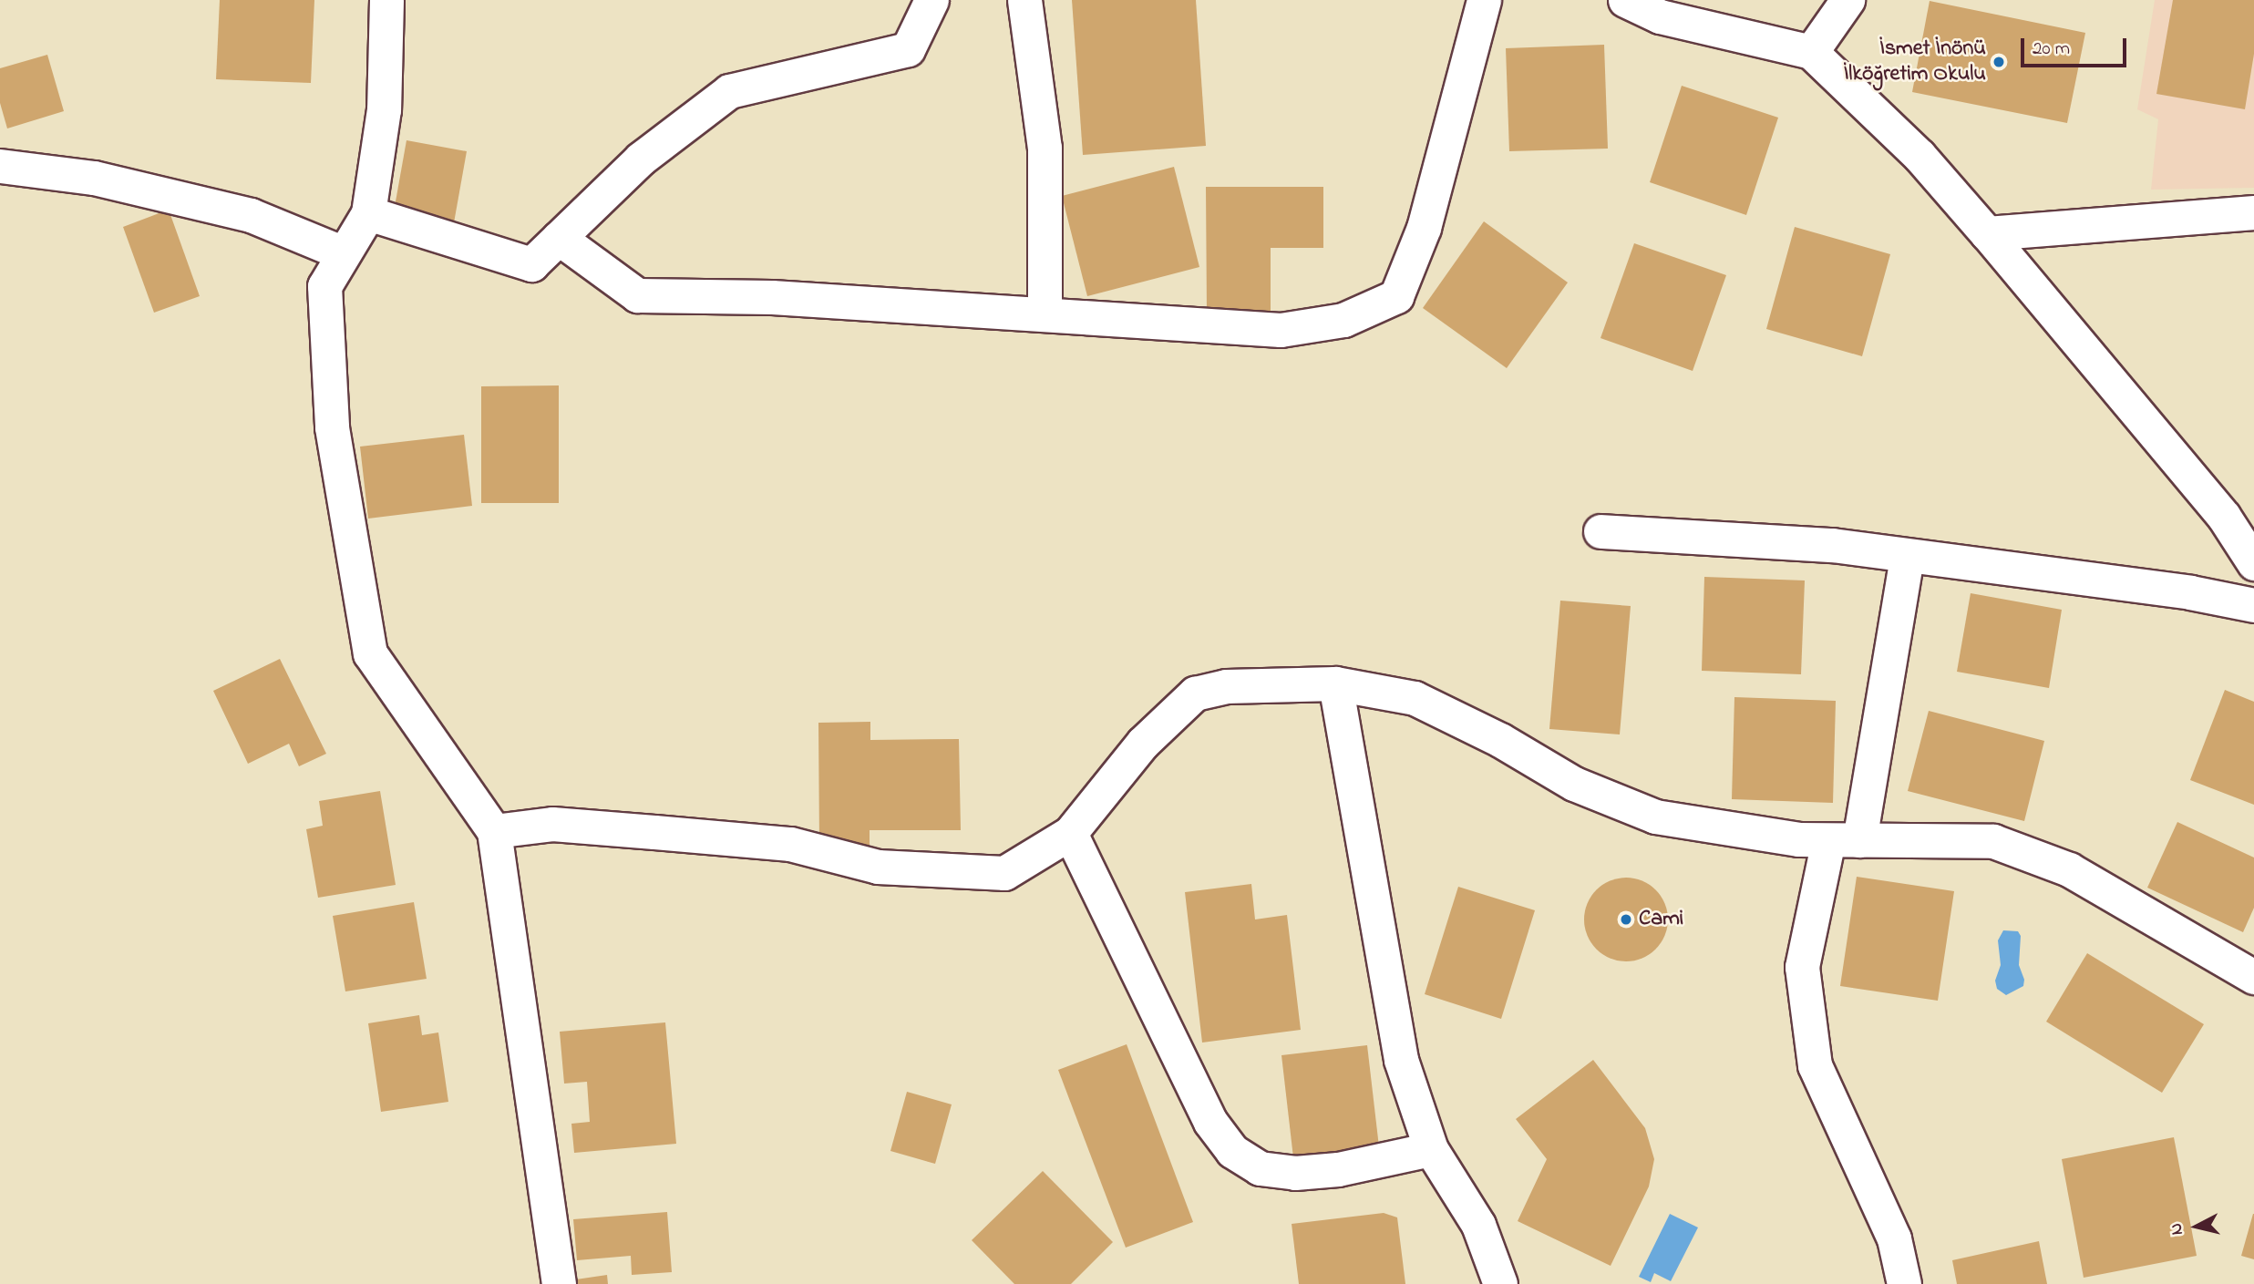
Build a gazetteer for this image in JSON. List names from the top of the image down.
{
  "places": ["İsmet İnönü İlköğretim Okulu", "Cami"],
  "scale_bar": "20 m",
  "north": "left"
}
